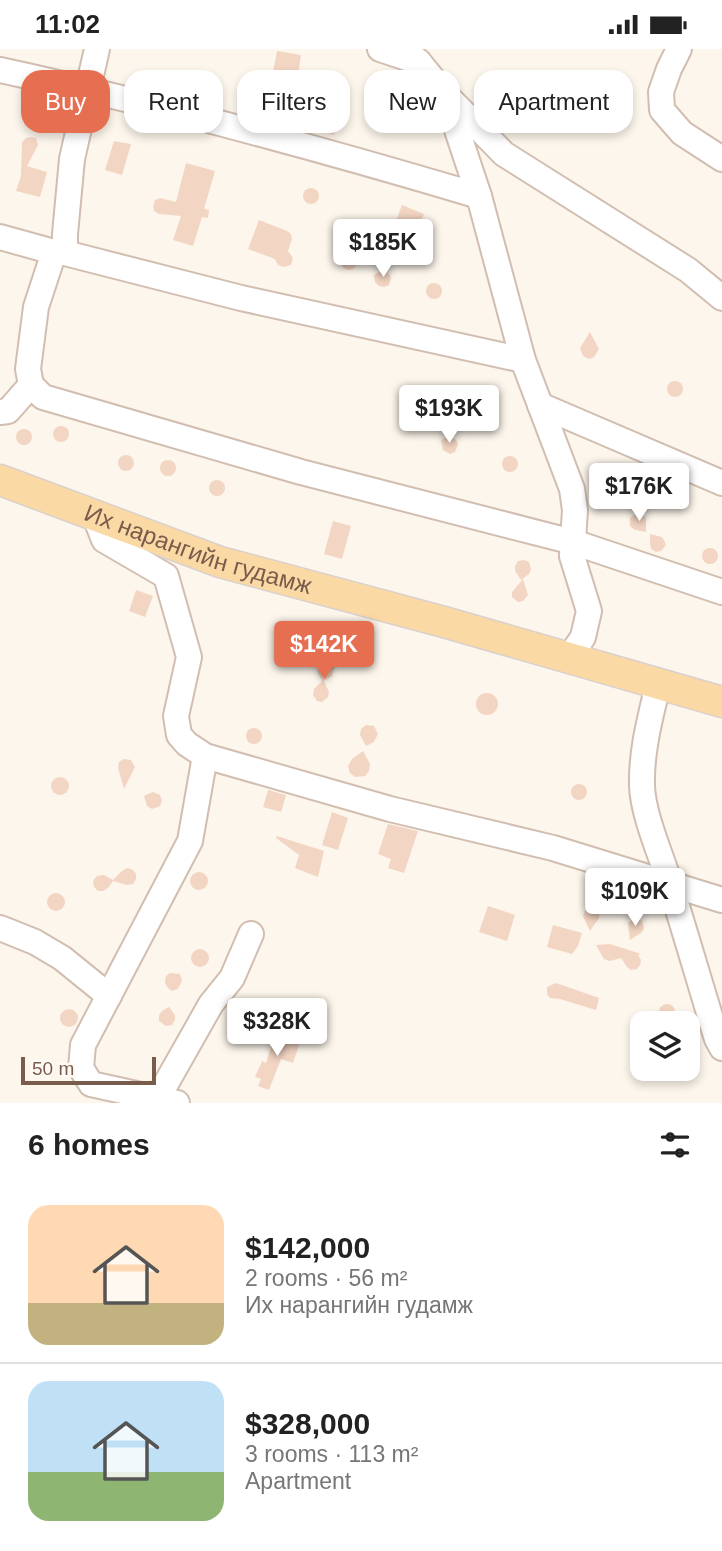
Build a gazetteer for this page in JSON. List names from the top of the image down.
{
  "streets": {
    "main road": ["Их нарангийн гудамж"]
  },
  "scale_bar": "50 m",
  "page": {
    "status": "11:02",
    "chip": [
      "Buy",
      "Rent",
      "Filters",
      "New",
      "Apartment"
    ],
    "price": [
      "$185K",
      "$193K",
      "$176K",
      "$142K",
      "$109K",
      "$328K"
    ],
    "scale": "50 m",
    "heading": "6 homes",
    "list": [
      {
        "name": "$142,000",
        "note": "2 rooms · 56 m² · Их нарангийн гудамж"
      },
      {
        "name": "$328,000",
        "note": "3 rooms · 113 m² · Apartment"
      }
    ]
  }
}
